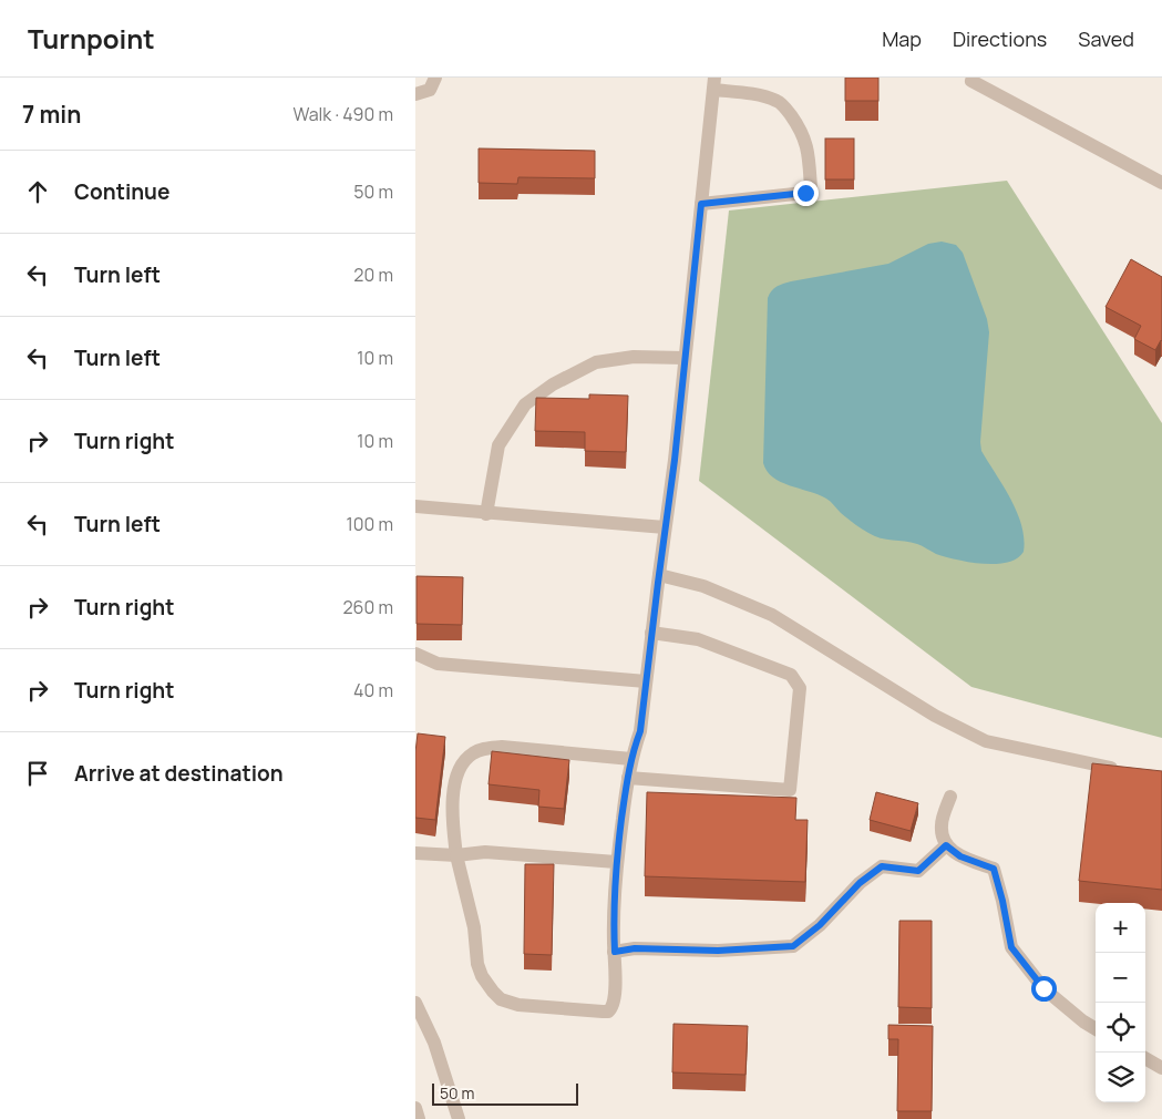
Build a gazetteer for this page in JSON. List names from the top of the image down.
{
  "scale_bar": "50 m",
  "page": {
    "header": "Turnpoint",
    "nav": ["Map", "Directions", "Saved"],
    "heading": ["7 min", "Walk · 490 m"],
    "list": [
      ["Continue", "50 m"],
      ["Turn left", "20 m"],
      ["Turn left", "10 m"],
      ["Turn right", "10 m"],
      ["Turn left", "100 m"],
      ["Turn right", "260 m"],
      ["Turn right", "40 m"],
      "Arrive at destination"
    ],
    "map_buttons": ["+", "−"],
    "scale": "50 m"
  }
}
